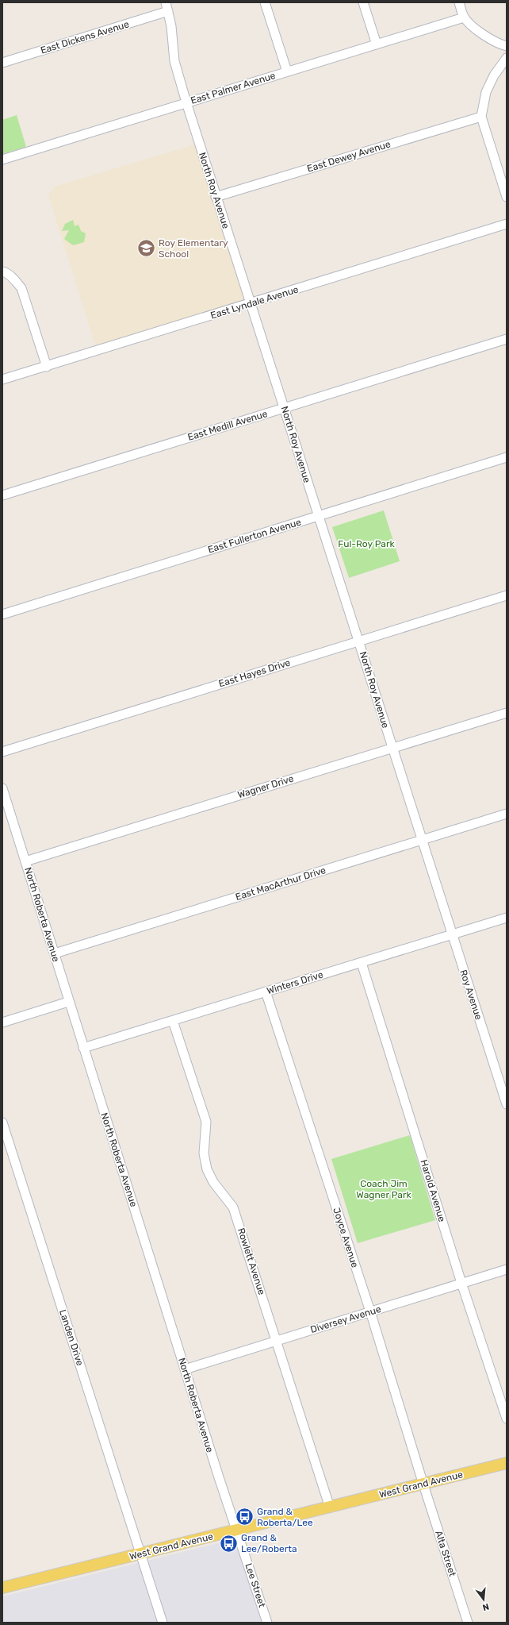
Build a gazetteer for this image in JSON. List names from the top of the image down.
{
  "streets": {
    "main road": ["West Grand Avenue"],
    "street": [
      "East Dickens Avenue",
      "East Palmer Avenue",
      "East Dewey Avenue",
      "North Roy Avenue",
      "East Lyndale Avenue",
      "East Medill Avenue",
      "East Fullerton Avenue",
      "East Hayes Drive",
      "Wagner Drive",
      "East MacArthur Drive",
      "North Roberta Avenue",
      "Winters Drive",
      "Roy Avenue",
      "Harold Avenue",
      "Joyce Avenue",
      "Rowlett Avenue",
      "Diversey Avenue",
      "Landen Drive",
      "Alta Street",
      "Lee Street"
    ]
  },
  "crossings": [
    ["East Dickens Avenue", "North Roy Avenue"],
    ["East Palmer Avenue", "North Roy Avenue"],
    ["East Dewey Avenue", "North Roy Avenue"],
    ["North Roy Avenue", "East Lyndale Avenue"],
    ["North Roy Avenue", "East Medill Avenue"],
    ["North Roy Avenue", "East Fullerton Avenue"],
    ["North Roy Avenue", "East Hayes Drive"],
    ["North Roy Avenue", "Wagner Drive"],
    ["North Roy Avenue", "East MacArthur Drive"],
    ["North Roy Avenue", "Roy Avenue"],
    ["Wagner Drive", "North Roberta Avenue"],
    ["East MacArthur Drive", "North Roberta Avenue"],
    ["North Roberta Avenue", "Winters Drive"],
    ["North Roberta Avenue", "Diversey Avenue"],
    ["North Roberta Avenue", "West Grand Avenue"],
    ["North Roberta Avenue", "Lee Street"],
    ["Winters Drive", "Roy Avenue"],
    ["Winters Drive", "Harold Avenue"],
    ["Winters Drive", "Joyce Avenue"],
    ["Winters Drive", "Rowlett Avenue"],
    ["Harold Avenue", "Diversey Avenue"],
    ["Joyce Avenue", "Diversey Avenue"],
    ["Joyce Avenue", "West Grand Avenue"],
    ["Joyce Avenue", "Alta Street"],
    ["Rowlett Avenue", "Diversey Avenue"],
    ["Rowlett Avenue", "West Grand Avenue"],
    ["Landen Drive", "West Grand Avenue"],
    ["West Grand Avenue", "Alta Street"],
    ["West Grand Avenue", "Lee Street"]
  ],
  "parks": ["Ful-Roy Park", "Coach Jim Wagner Park"],
  "places": {
    "school or university": ["Roy Elementary School"],
    "bus stop": ["Grand & Roberta/Lee", "Grand & Lee/Roberta"]
  },
  "north": "bottom"
}
